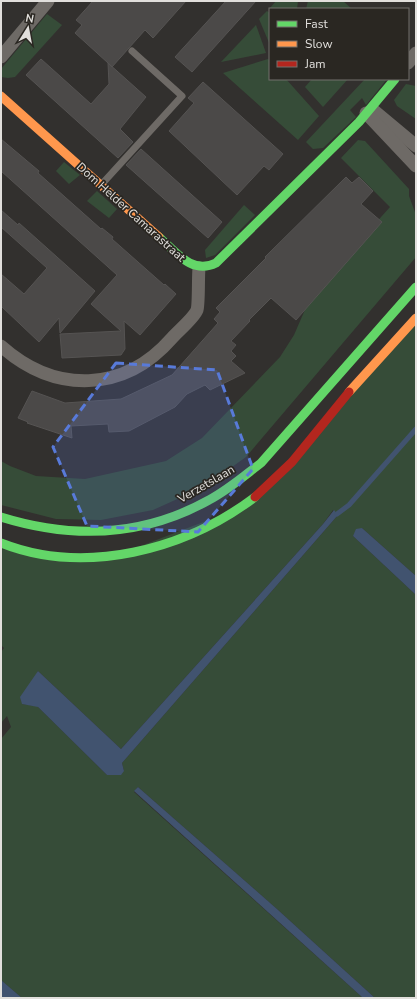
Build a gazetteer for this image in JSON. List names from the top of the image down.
{
  "streets": {
    "main road": ["Dom Helder Camarastraat", "Verzetslaan"]
  },
  "legend": ["Fast", "Slow", "Jam"],
  "north": "top"
}
